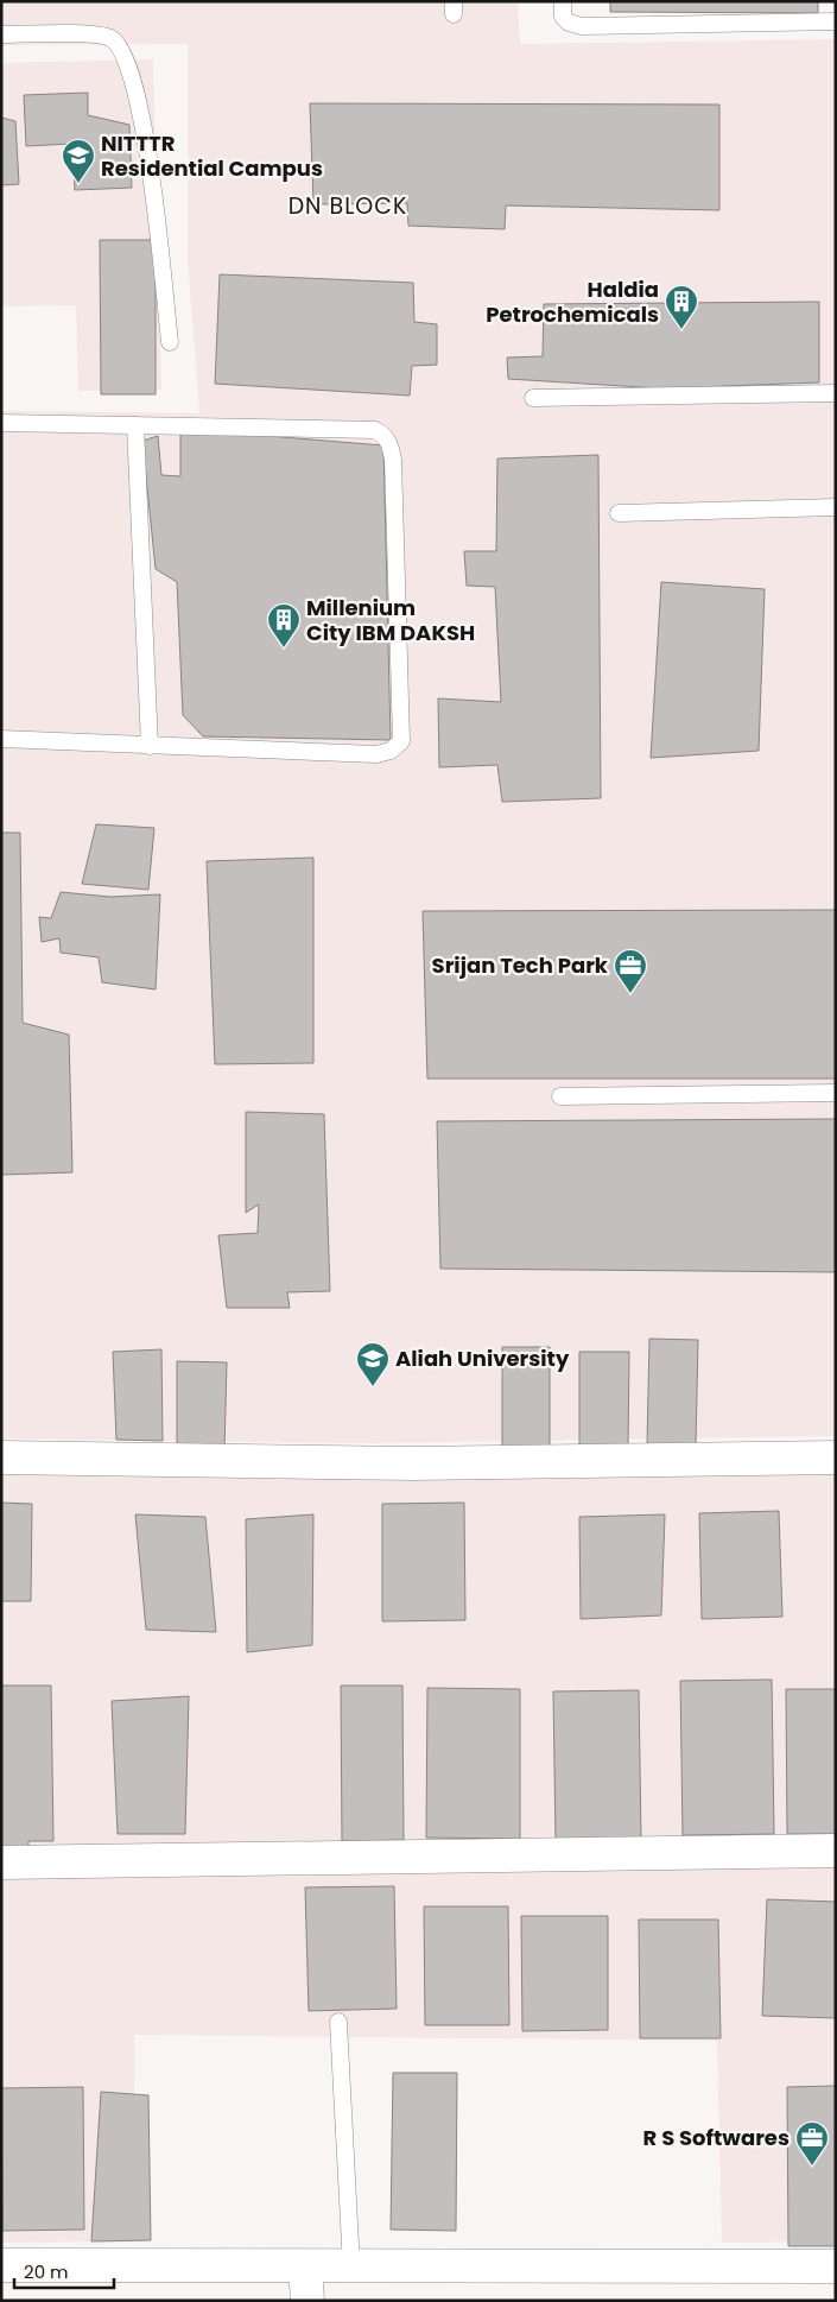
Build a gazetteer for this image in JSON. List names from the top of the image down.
{
  "districts": ["DN BLOCK"],
  "places": {
    "school or university": ["NITTTR Residential Campus", "Aliah University"],
    "building": ["Haldia Petrochemicals", "Millenium City IBM DAKSH"],
    "office": ["Srijan Tech Park", "R S Softwares"]
  },
  "scale_bar": "20 m"
}
